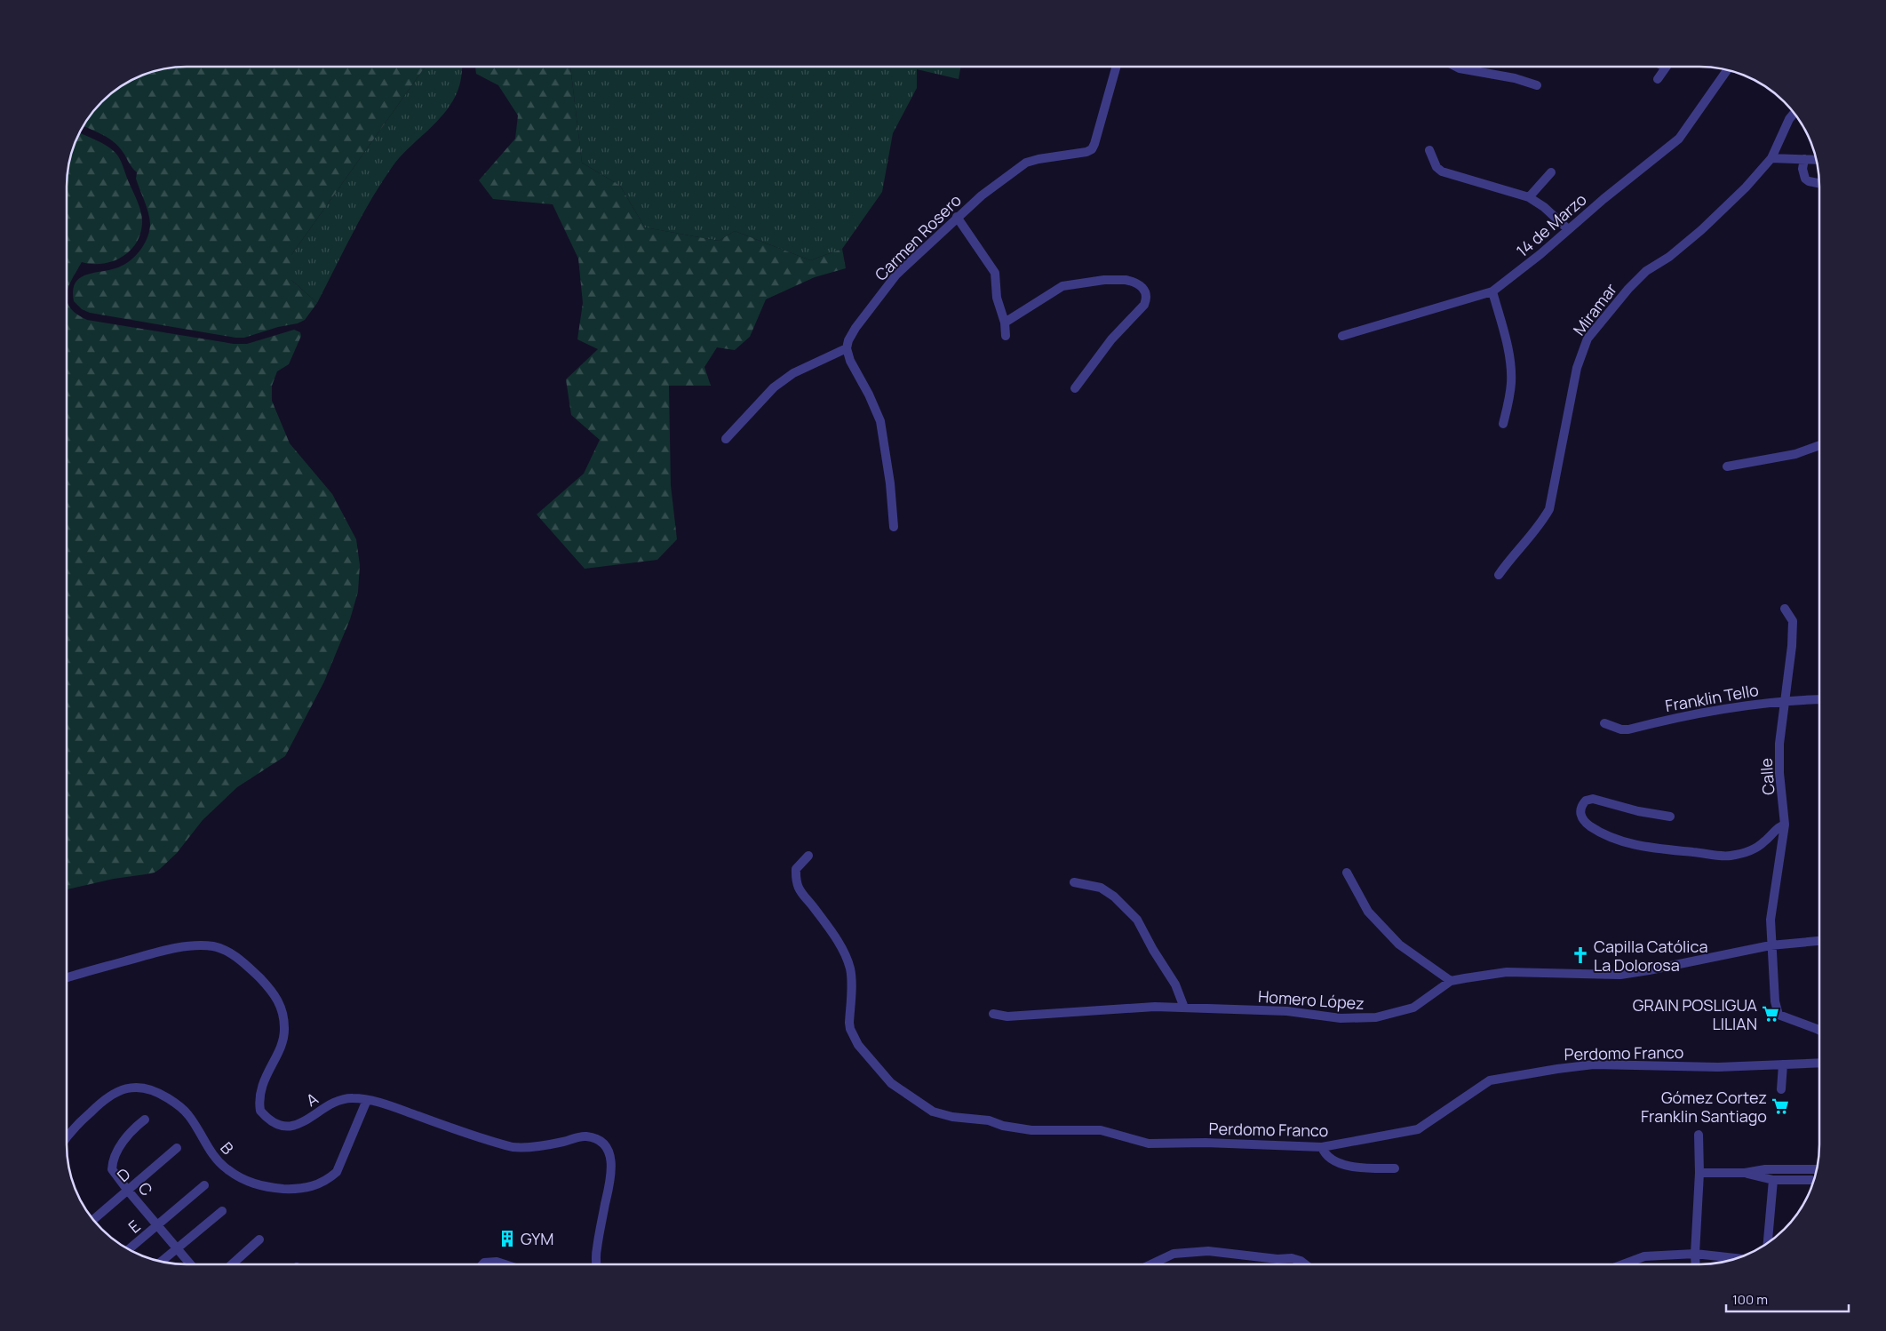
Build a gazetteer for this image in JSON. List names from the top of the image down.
{
  "streets": {
    "street": [
      "14 de Marzo",
      "Carmen Rosero",
      "Miramar",
      "Franklin Tello",
      "Calle",
      "Homero López",
      "Perdomo Franco",
      "A",
      "B",
      "D",
      "C",
      "E"
    ]
  },
  "crossings": [
    ["Franklin Tello", "Calle"],
    ["Calle", "Homero López"],
    ["A", "B"],
    ["D", "C"],
    ["C", "E"]
  ],
  "places": {
    "church": ["Capilla Católica La Dolorosa"],
    "supermarket": ["GRAIN POSLIGUA LILIAN", "Gómez Cortez Franklin Santiago"],
    "building": ["GYM"]
  },
  "scale_bar": "100 m"
}
